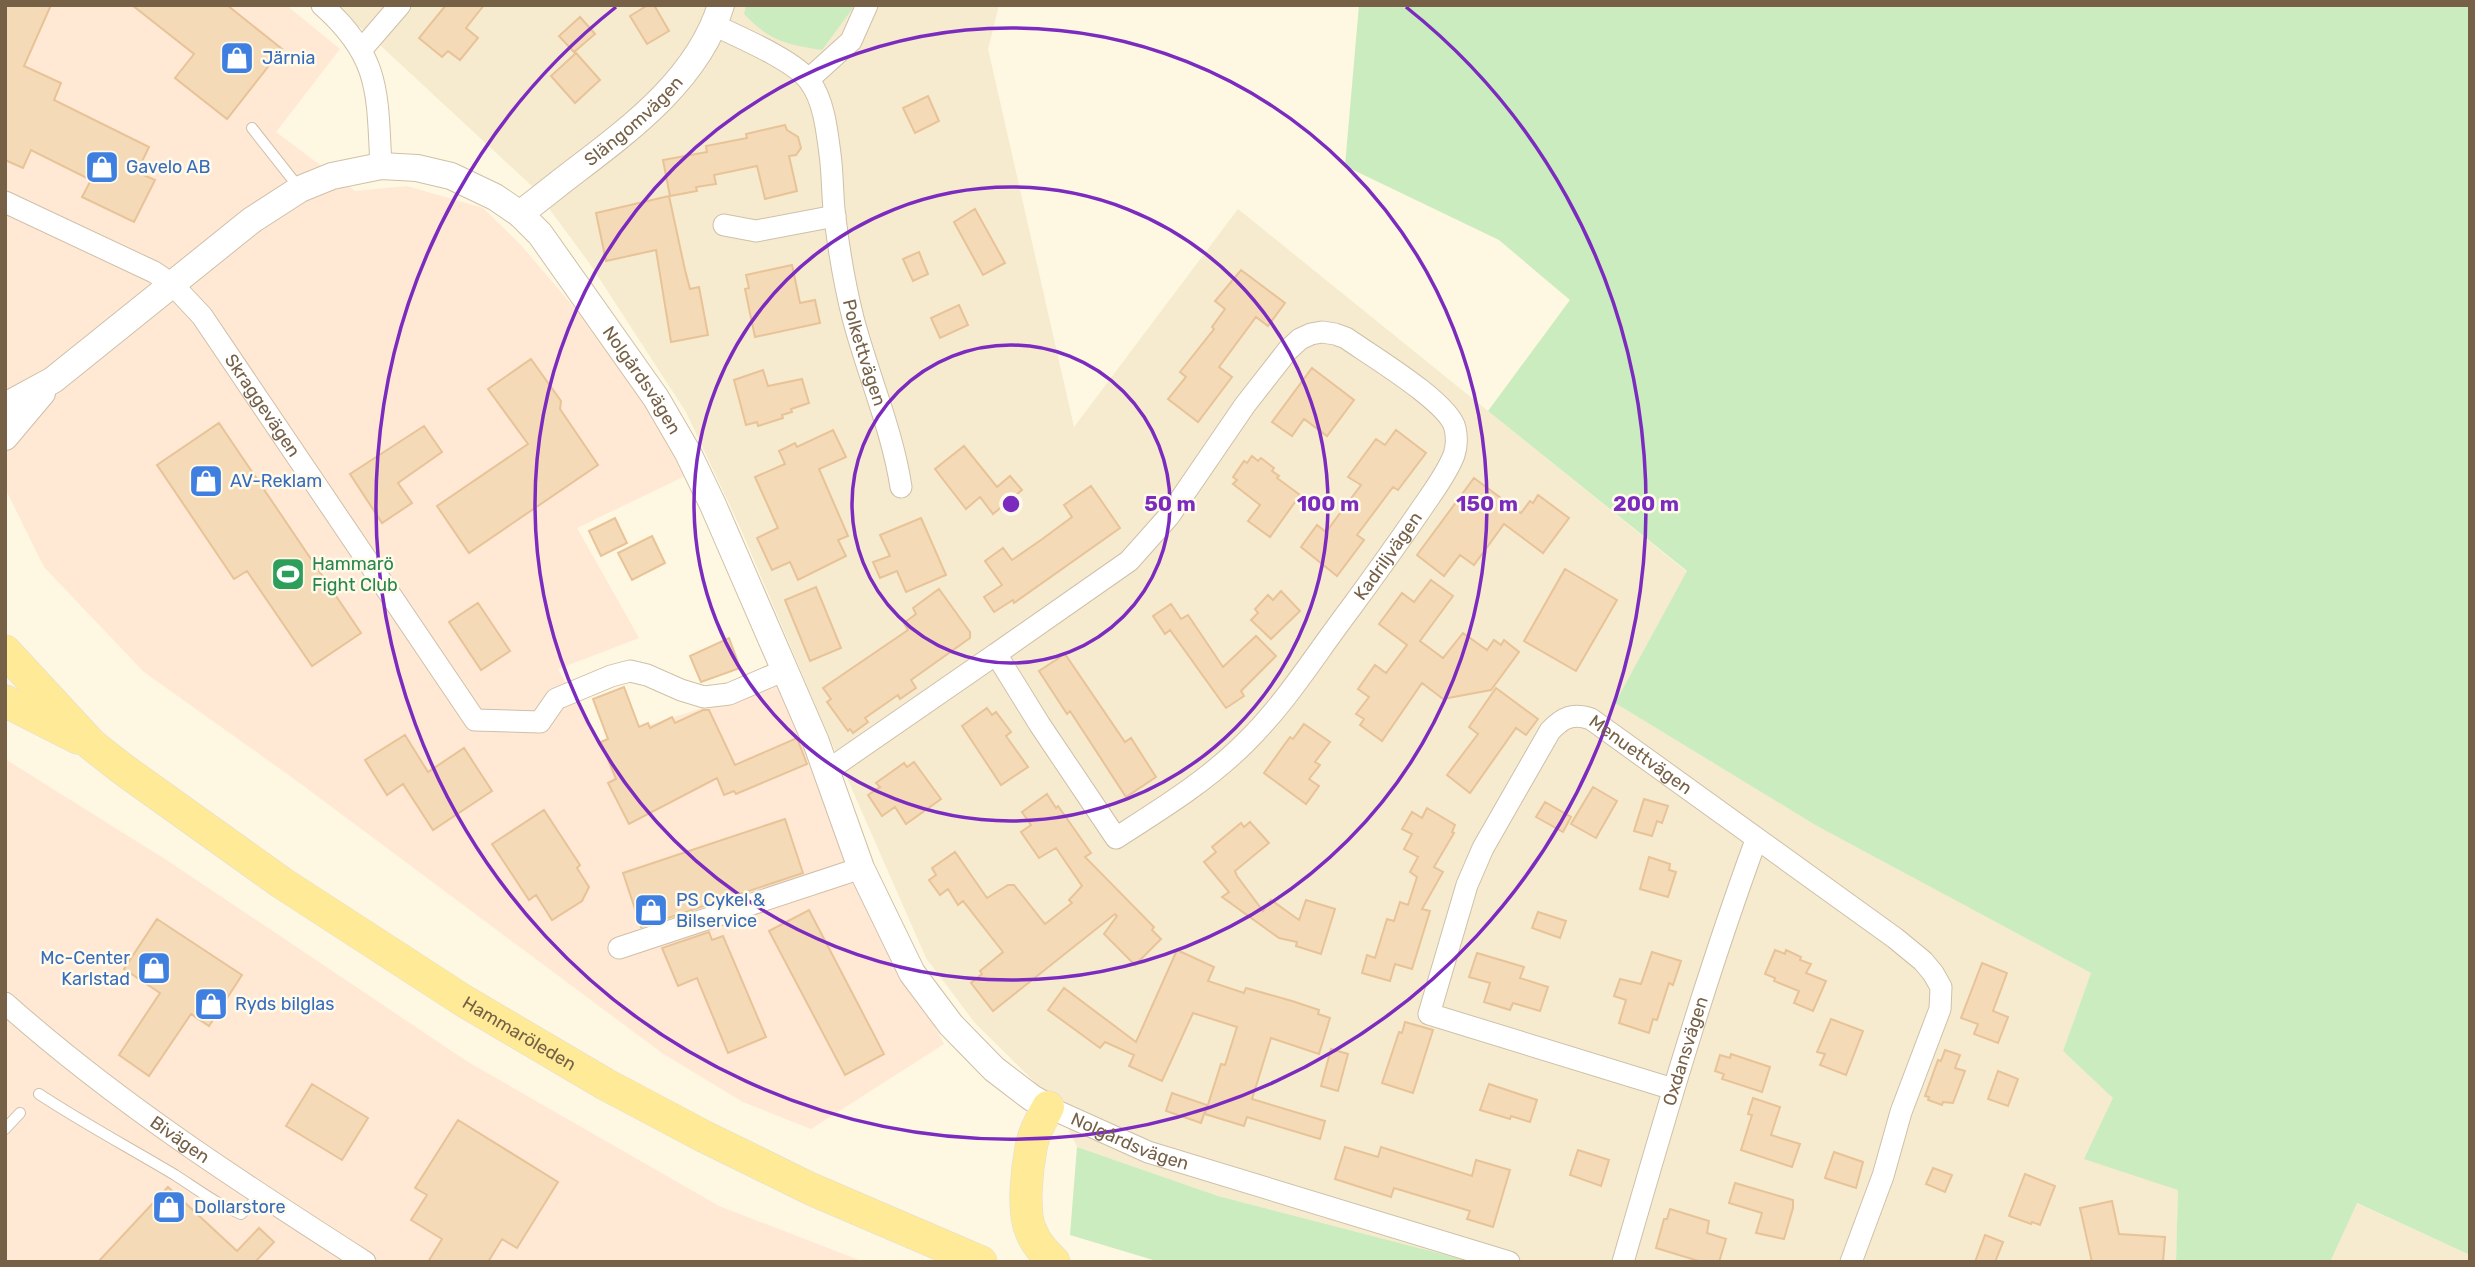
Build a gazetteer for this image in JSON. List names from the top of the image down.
{
  "streets": {
    "main road": ["Hammaröleden"],
    "street": [
      "Slängomvägen",
      "Polkettvägen",
      "Nolgårdsvägen",
      "Skraggevägen",
      "Kadriljvägen",
      "Menuettvägen",
      "Oxdansvägen",
      "Bivägen"
    ]
  },
  "crossings": [
    ["Slängomvägen", "Nolgårdsvägen"],
    ["Nolgårdsvägen", "Skraggevägen"],
    ["Nolgårdsvägen", "Kadriljvägen"],
    ["Menuettvägen", "Oxdansvägen"]
  ],
  "places": {
    "shop": [
      "Järnia",
      "Gavelo AB",
      "AV-Reklam",
      "PS Cykel & Bilservice",
      "Mc-Center Karlstad",
      "Ryds bilglas",
      "Dollarstore"
    ],
    "sports": ["Hammarö Fight Club"]
  },
  "rings": [
    "50 m",
    "100 m",
    "150 m",
    "200 m"
  ]
}
